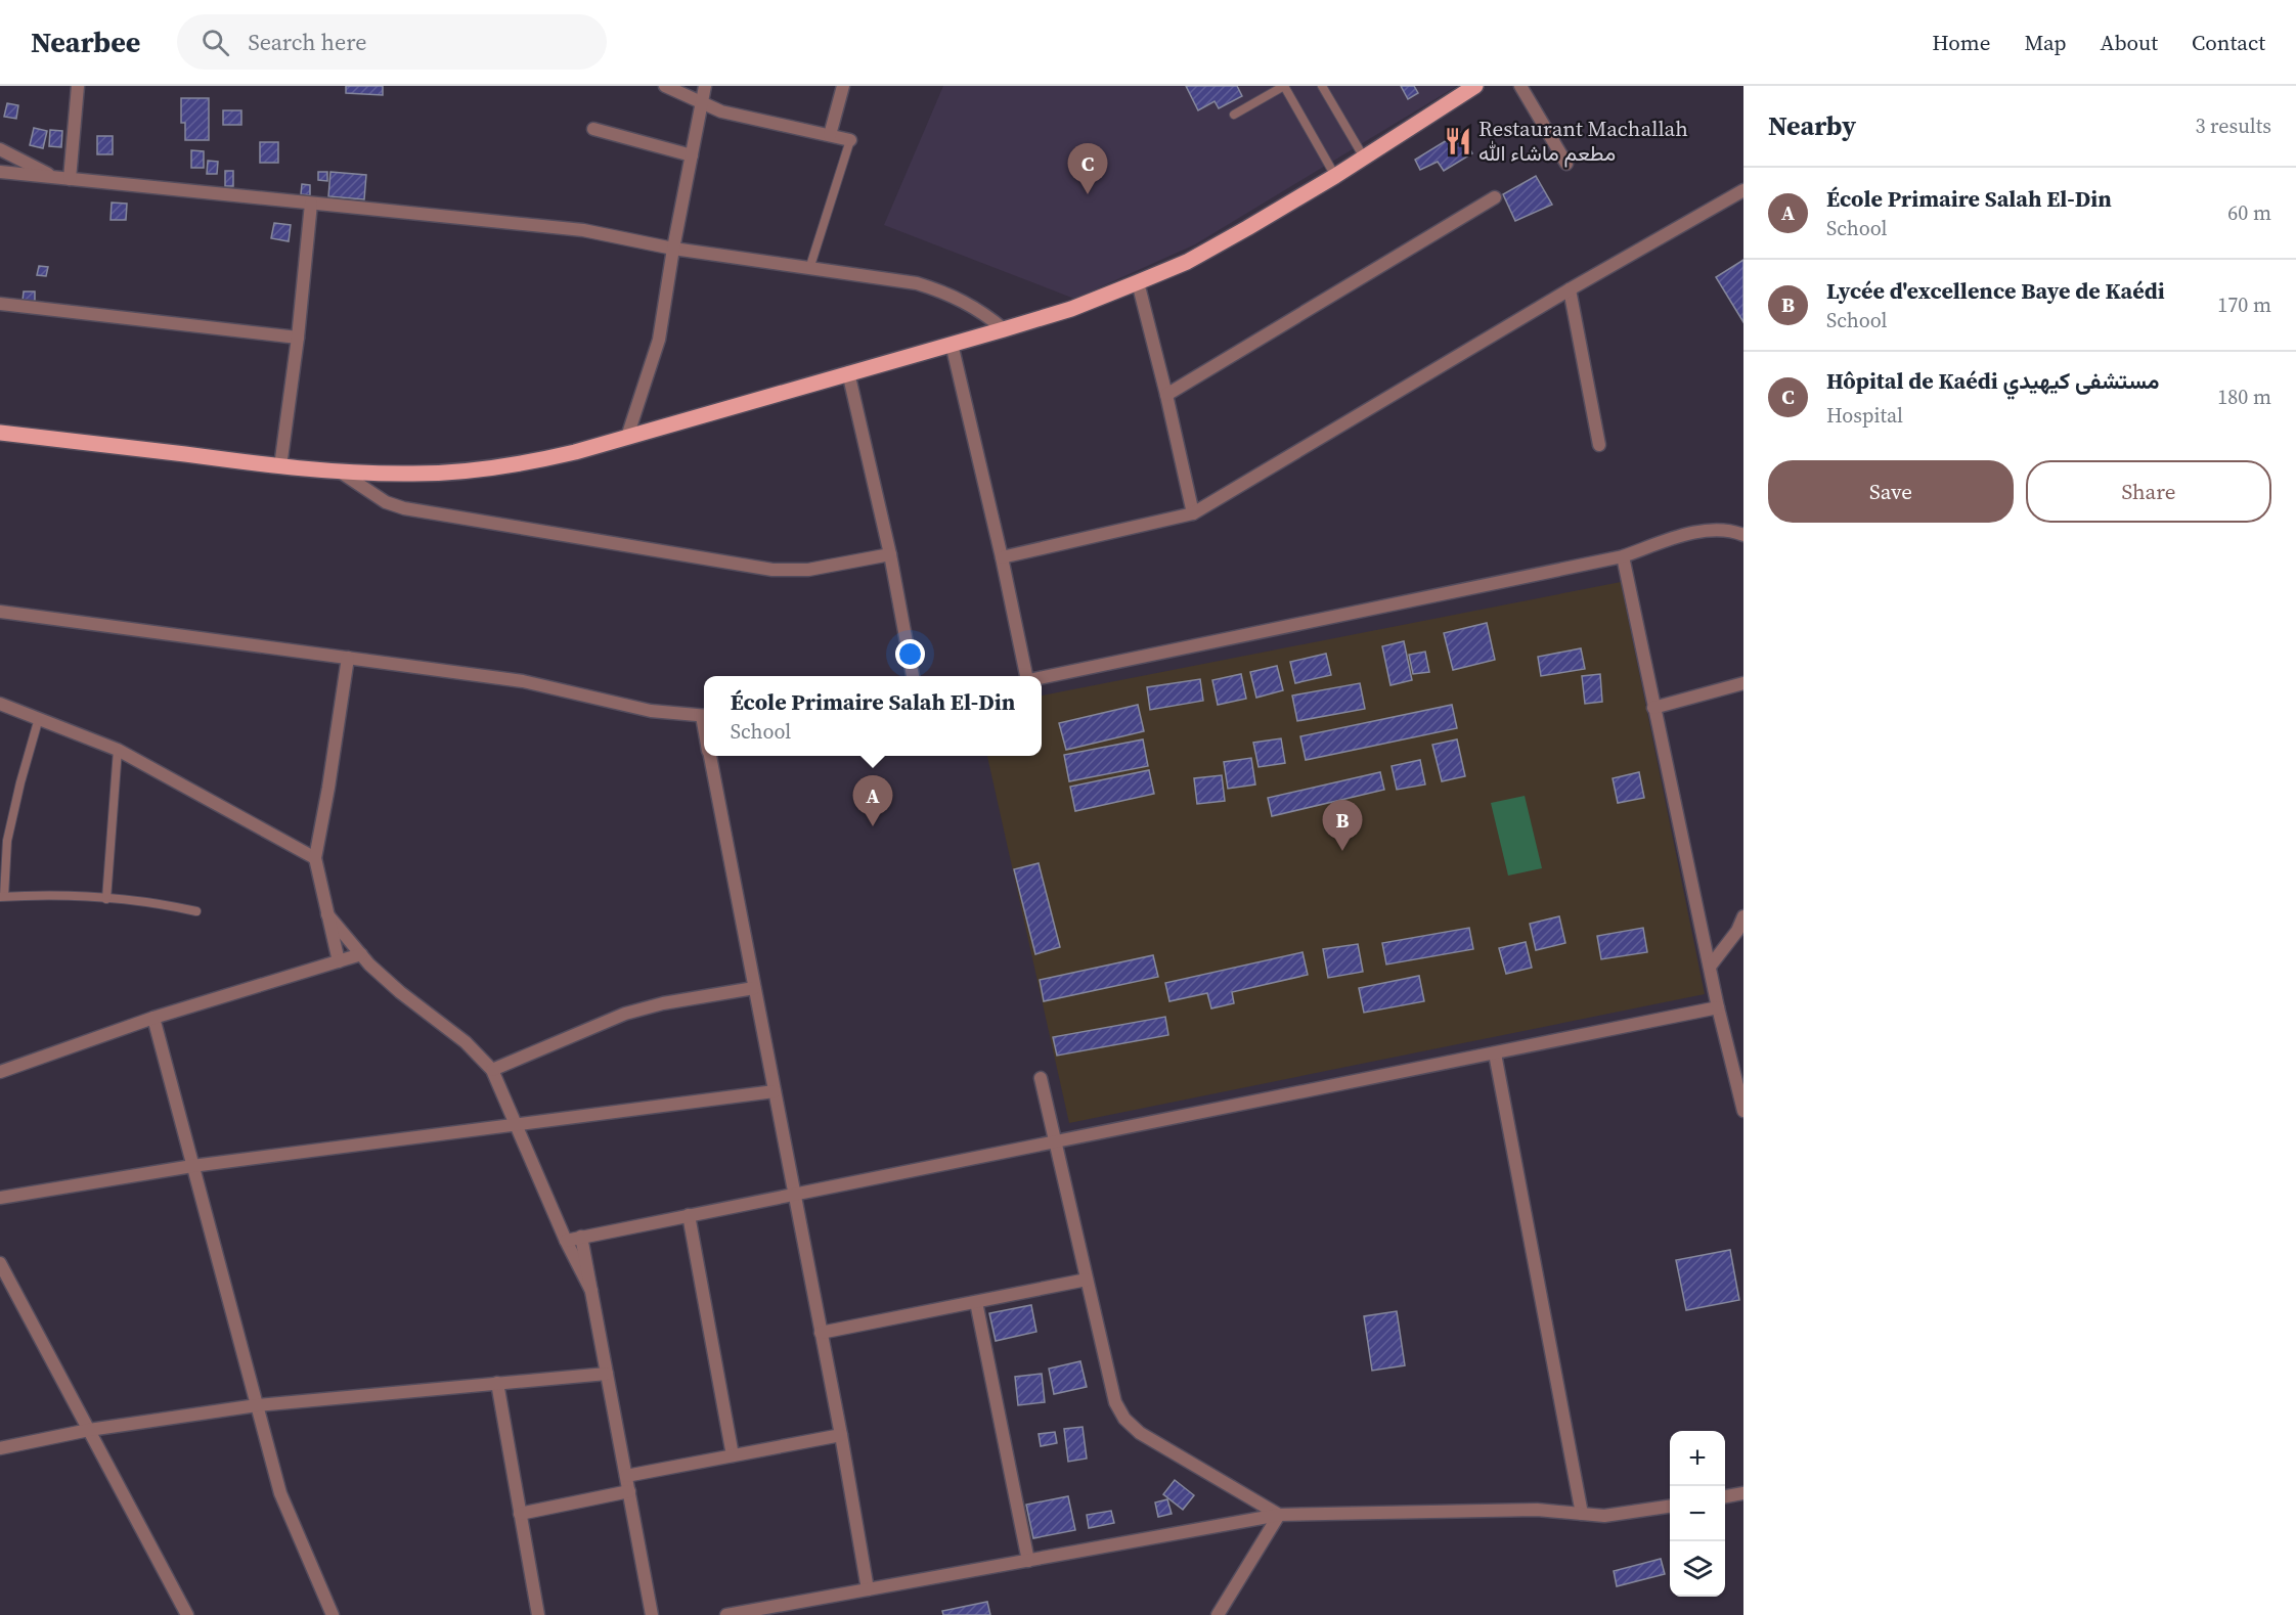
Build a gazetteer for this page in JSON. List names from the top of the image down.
{
  "places": {
    "restaurant": ["Restaurant Machallah مطعم ماشاء الله"]
  },
  "page": {
    "header": "Nearbee",
    "search": "Search here",
    "nav": [
      "Home",
      "Map",
      "About",
      "Contact"
    ],
    "heading": ["Nearby", "3 results"],
    "pins": ["C", "A", "B"],
    "list": [
      {
        "mark": "A",
        "name": "École Primaire Salah El-Din",
        "note": "School",
        "value": "60 m"
      },
      {
        "mark": "B",
        "name": "Lycée d'excellence Baye de Kaédi",
        "note": "School",
        "value": "170 m"
      },
      {
        "mark": "C",
        "name": "Hôpital de Kaédi مستشفى كيهيدي",
        "note": "Hospital",
        "value": "180 m"
      }
    ],
    "buttons": ["Save", "Share"],
    "popup": ["École Primaire Salah El-Din", "School"],
    "map_buttons": ["+", "−"]
  }
}
